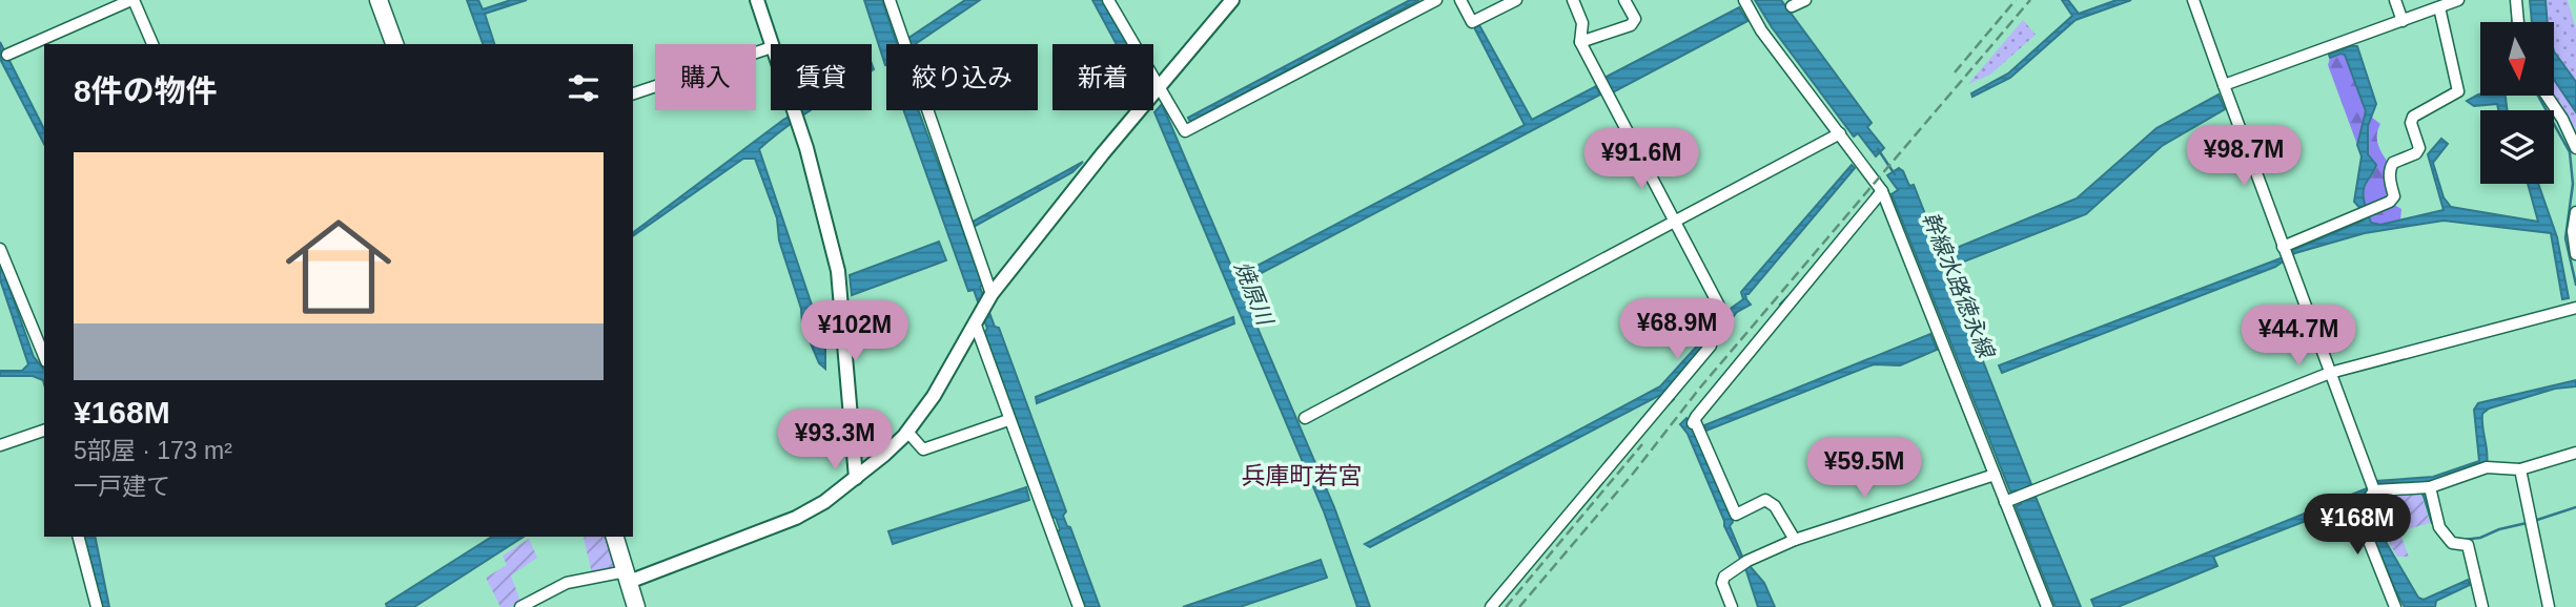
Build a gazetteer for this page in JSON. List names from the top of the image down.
{
  "districts": ["兵庫町若宮"],
  "water": ["幹線水路徳永線", "焼原川"],
  "north": "bottom",
  "page": {
    "chip": [
      "購入",
      "賃貸",
      "絞り込み",
      "新着"
    ],
    "heading": "8件の物件",
    "price": [
      "¥98.7M",
      "¥91.6M",
      "¥68.9M",
      "¥102M",
      "¥44.7M",
      "¥93.3M",
      "¥59.5M",
      "¥168M"
    ],
    "list": [
      {
        "name": "¥168M",
        "note": "5部屋 · 173 m² · 一戸建て"
      }
    ]
  }
}
